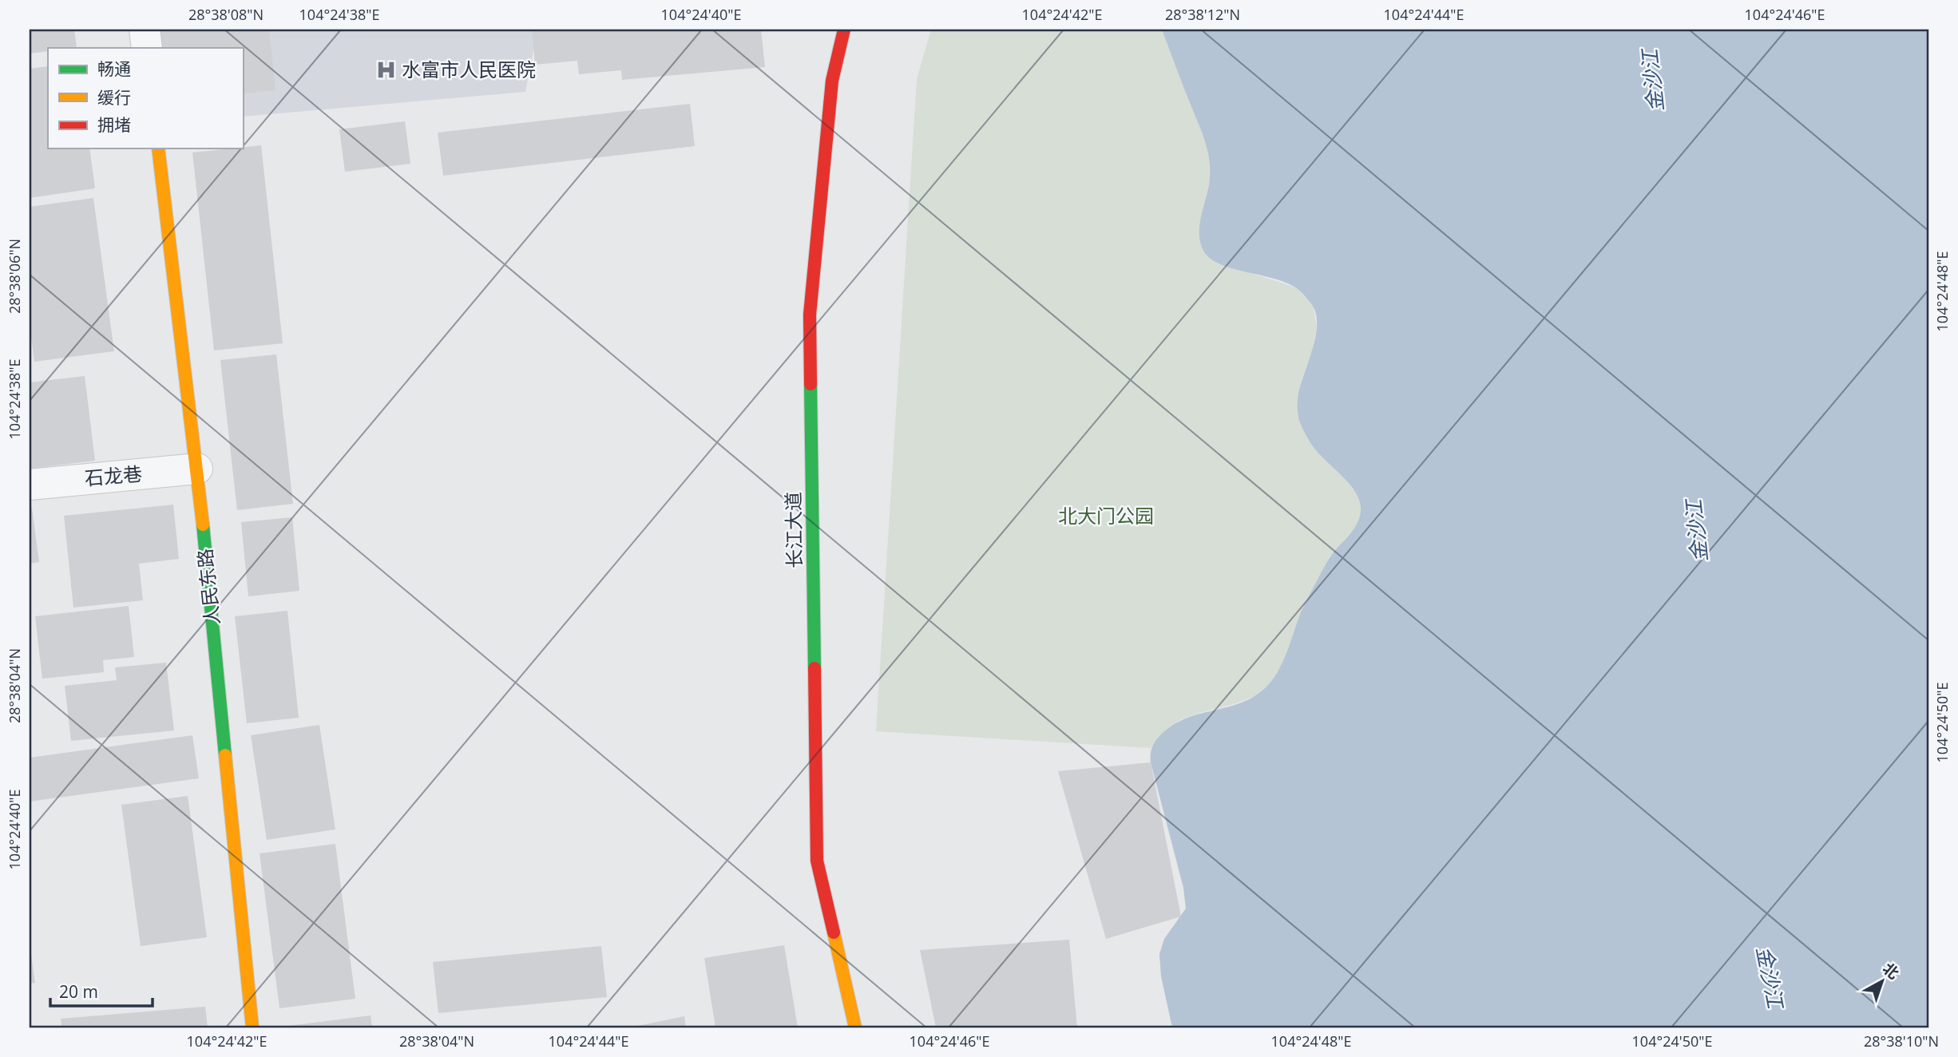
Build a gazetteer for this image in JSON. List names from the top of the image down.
{
  "streets": {
    "main road": ["长江大道", "人民东路"],
    "street": ["石龙巷"]
  },
  "crossings": [
    ["石龙巷", "人民东路"]
  ],
  "water": ["金沙江"],
  "parks": ["北大门公园"],
  "places": {
    "hospital": ["水富市人民医院"]
  },
  "legend": ["畅通", "缓行", "拥堵"],
  "scale_bar": "20 m",
  "north": "top right",
  "coordinates": [
    "28°38'08\"N",
    "104°24'38\"E",
    "104°24'40\"E",
    "104°24'42\"E",
    "28°38'12\"N",
    "104°24'44\"E",
    "104°24'46\"E",
    "28°38'06\"N",
    "104°24'48\"E",
    "28°38'04\"N",
    "104°24'50\"E",
    "28°38'10\"N"
  ]
}
